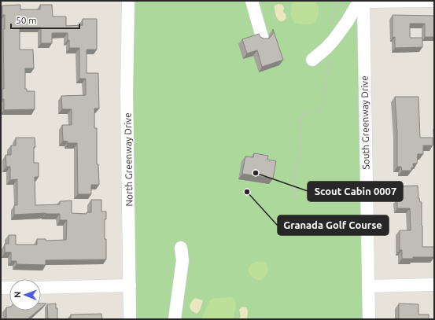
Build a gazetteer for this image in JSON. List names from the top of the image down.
{
  "streets": {
    "street": ["South Greenway Drive", "North Greenway Drive"]
  },
  "places": ["Scout Cabin 0007", "Granada Golf Course"],
  "scale_bar": "50 m",
  "north": "left"
}
